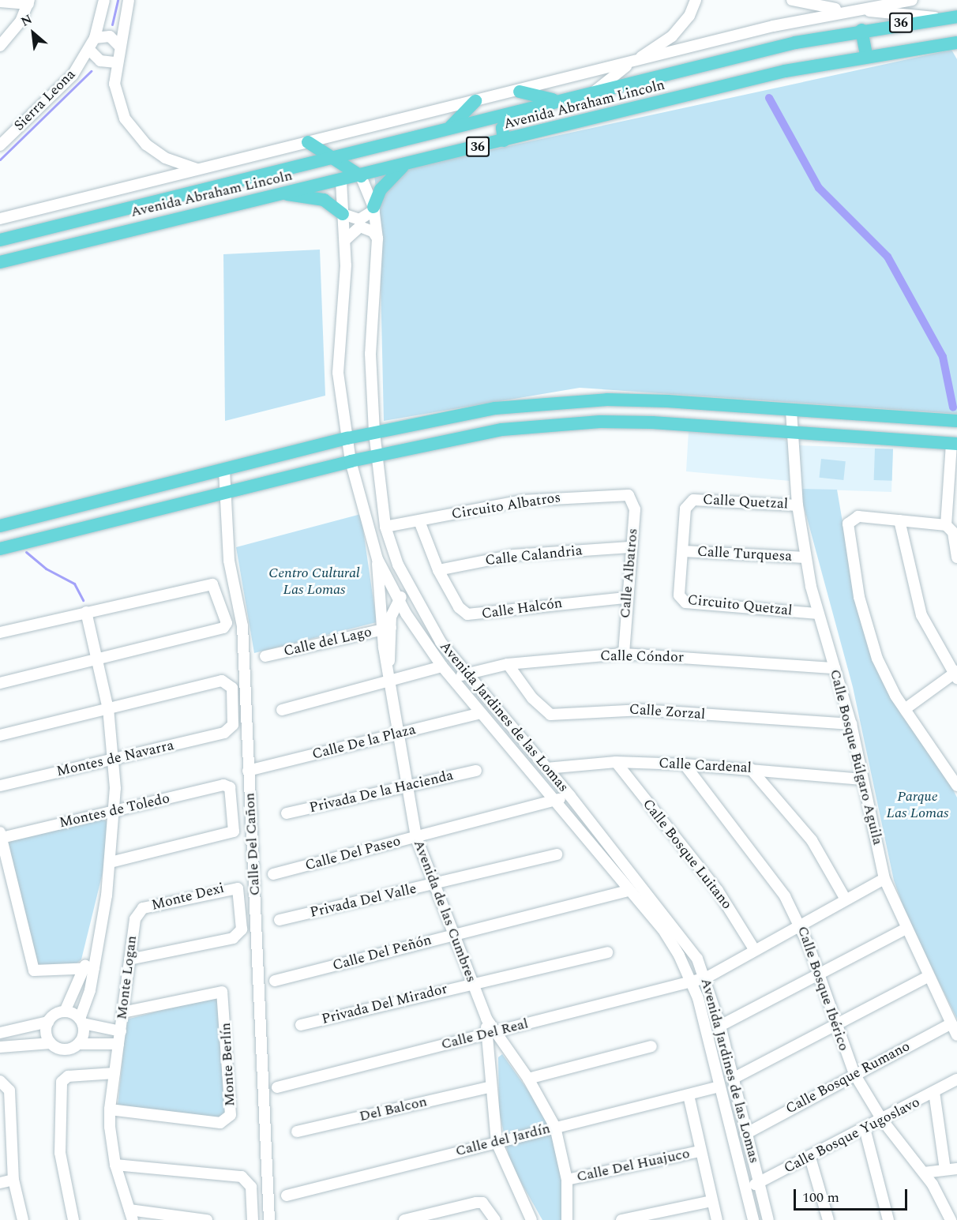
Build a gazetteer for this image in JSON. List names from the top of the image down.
{
  "streets": {
    "main road": ["36", "Avenida Abraham Lincoln"],
    "street": [
      "Sierra Leona",
      "Calle Quetzal",
      "Circuito Albatros",
      "Calle Turquesa",
      "Calle Calandria",
      "Calle Albatros",
      "Circuito Quetzal",
      "Calle Halcón",
      "Calle del Lago",
      "Calle Cóndor",
      "Calle Zorzal",
      "Avenida Jardines de las Lomas",
      "Calle De la Plaza",
      "Calle Bosque Búlgaro Aguila",
      "Montes de Navarra",
      "Calle Cardenal",
      "Privada De la Hacienda",
      "Montes de Toledo",
      "Calle Del Cañon",
      "Calle Del Paseo",
      "Calle Bosque Luitano",
      "Monte Dexi",
      "Privada Del Valle",
      "Avenida de las Cumbres",
      "Calle Del Peñón",
      "Monte Logan",
      "Calle Bosque Ibérico",
      "Privada Del Mirador",
      "Calle Del Real",
      "Monte Berlín",
      "Calle Bosque Rumano",
      "Del Balcon",
      "Calle Bosque Yugoslavo",
      "Calle del Jardín",
      "Calle Del Huajuco"
    ]
  },
  "crossings": [
    ["Avenida Abraham Lincoln", "Avenida Jardines de las Lomas"],
    ["Calle Quetzal", "Circuito Quetzal"],
    ["Calle Quetzal", "Calle Bosque Búlgaro Aguila"],
    ["Circuito Albatros", "Calle Albatros"],
    ["Circuito Albatros", "Calle Halcón"],
    ["Circuito Albatros", "Avenida Jardines de las Lomas"],
    ["Calle Turquesa", "Circuito Quetzal"],
    ["Calle Turquesa", "Calle Bosque Búlgaro Aguila"],
    ["Calle Calandria", "Calle Albatros"],
    ["Calle Calandria", "Calle Halcón"],
    ["Calle Albatros", "Calle Halcón"],
    ["Calle Albatros", "Calle Cóndor"],
    ["Circuito Quetzal", "Calle Bosque Búlgaro Aguila"],
    ["Calle del Lago", "Avenida de las Cumbres"],
    ["Calle Cóndor", "Calle Zorzal"],
    ["Calle Cóndor", "Avenida Jardines de las Lomas"],
    ["Calle Cóndor", "Calle Bosque Búlgaro Aguila"],
    ["Calle Zorzal", "Calle Bosque Búlgaro Aguila"],
    ["Avenida Jardines de las Lomas", "Calle De la Plaza"],
    ["Avenida Jardines de las Lomas", "Calle Cardenal"],
    ["Avenida Jardines de las Lomas", "Calle Del Paseo"],
    ["Avenida Jardines de las Lomas", "Avenida de las Cumbres"],
    ["Avenida Jardines de las Lomas", "Calle Del Peñón"],
    ["Avenida Jardines de las Lomas", "Calle Del Real"],
    ["Avenida Jardines de las Lomas", "Calle Bosque Rumano"],
    ["Avenida Jardines de las Lomas", "Calle Bosque Yugoslavo"],
    ["Avenida Jardines de las Lomas", "Calle del Jardín"],
    ["Calle De la Plaza", "Calle Del Cañon"],
    ["Calle De la Plaza", "Avenida de las Cumbres"],
    ["Calle Bosque Búlgaro Aguila", "Calle Cardenal"],
    ["Calle Bosque Búlgaro Aguila", "Calle Del Real"],
    ["Calle Bosque Búlgaro Aguila", "Calle Bosque Rumano"],
    ["Calle Cardenal", "Calle Bosque Luitano"],
    ["Calle Cardenal", "Calle Bosque Ibérico"],
    ["Privada De la Hacienda", "Avenida de las Cumbres"],
    ["Calle Del Paseo", "Avenida de las Cumbres"],
    ["Calle Bosque Luitano", "Calle Del Real"],
    ["Monte Dexi", "Monte Logan"],
    ["Privada Del Valle", "Avenida de las Cumbres"],
    ["Avenida de las Cumbres", "Calle Del Peñón"],
    ["Avenida de las Cumbres", "Privada Del Mirador"],
    ["Avenida de las Cumbres", "Calle Del Real"],
    ["Avenida de las Cumbres", "Del Balcon"],
    ["Avenida de las Cumbres", "Calle del Jardín"],
    ["Monte Logan", "Monte Berlín"],
    ["Calle Bosque Ibérico", "Calle Del Real"],
    ["Calle Bosque Ibérico", "Calle Bosque Rumano"],
    ["Calle Bosque Ibérico", "Calle Bosque Yugoslavo"]
  ],
  "parks": ["Centro Cultural Las Lomas", "Parque Las Lomas"],
  "scale_bar": "100 m",
  "north": "top left"
}
